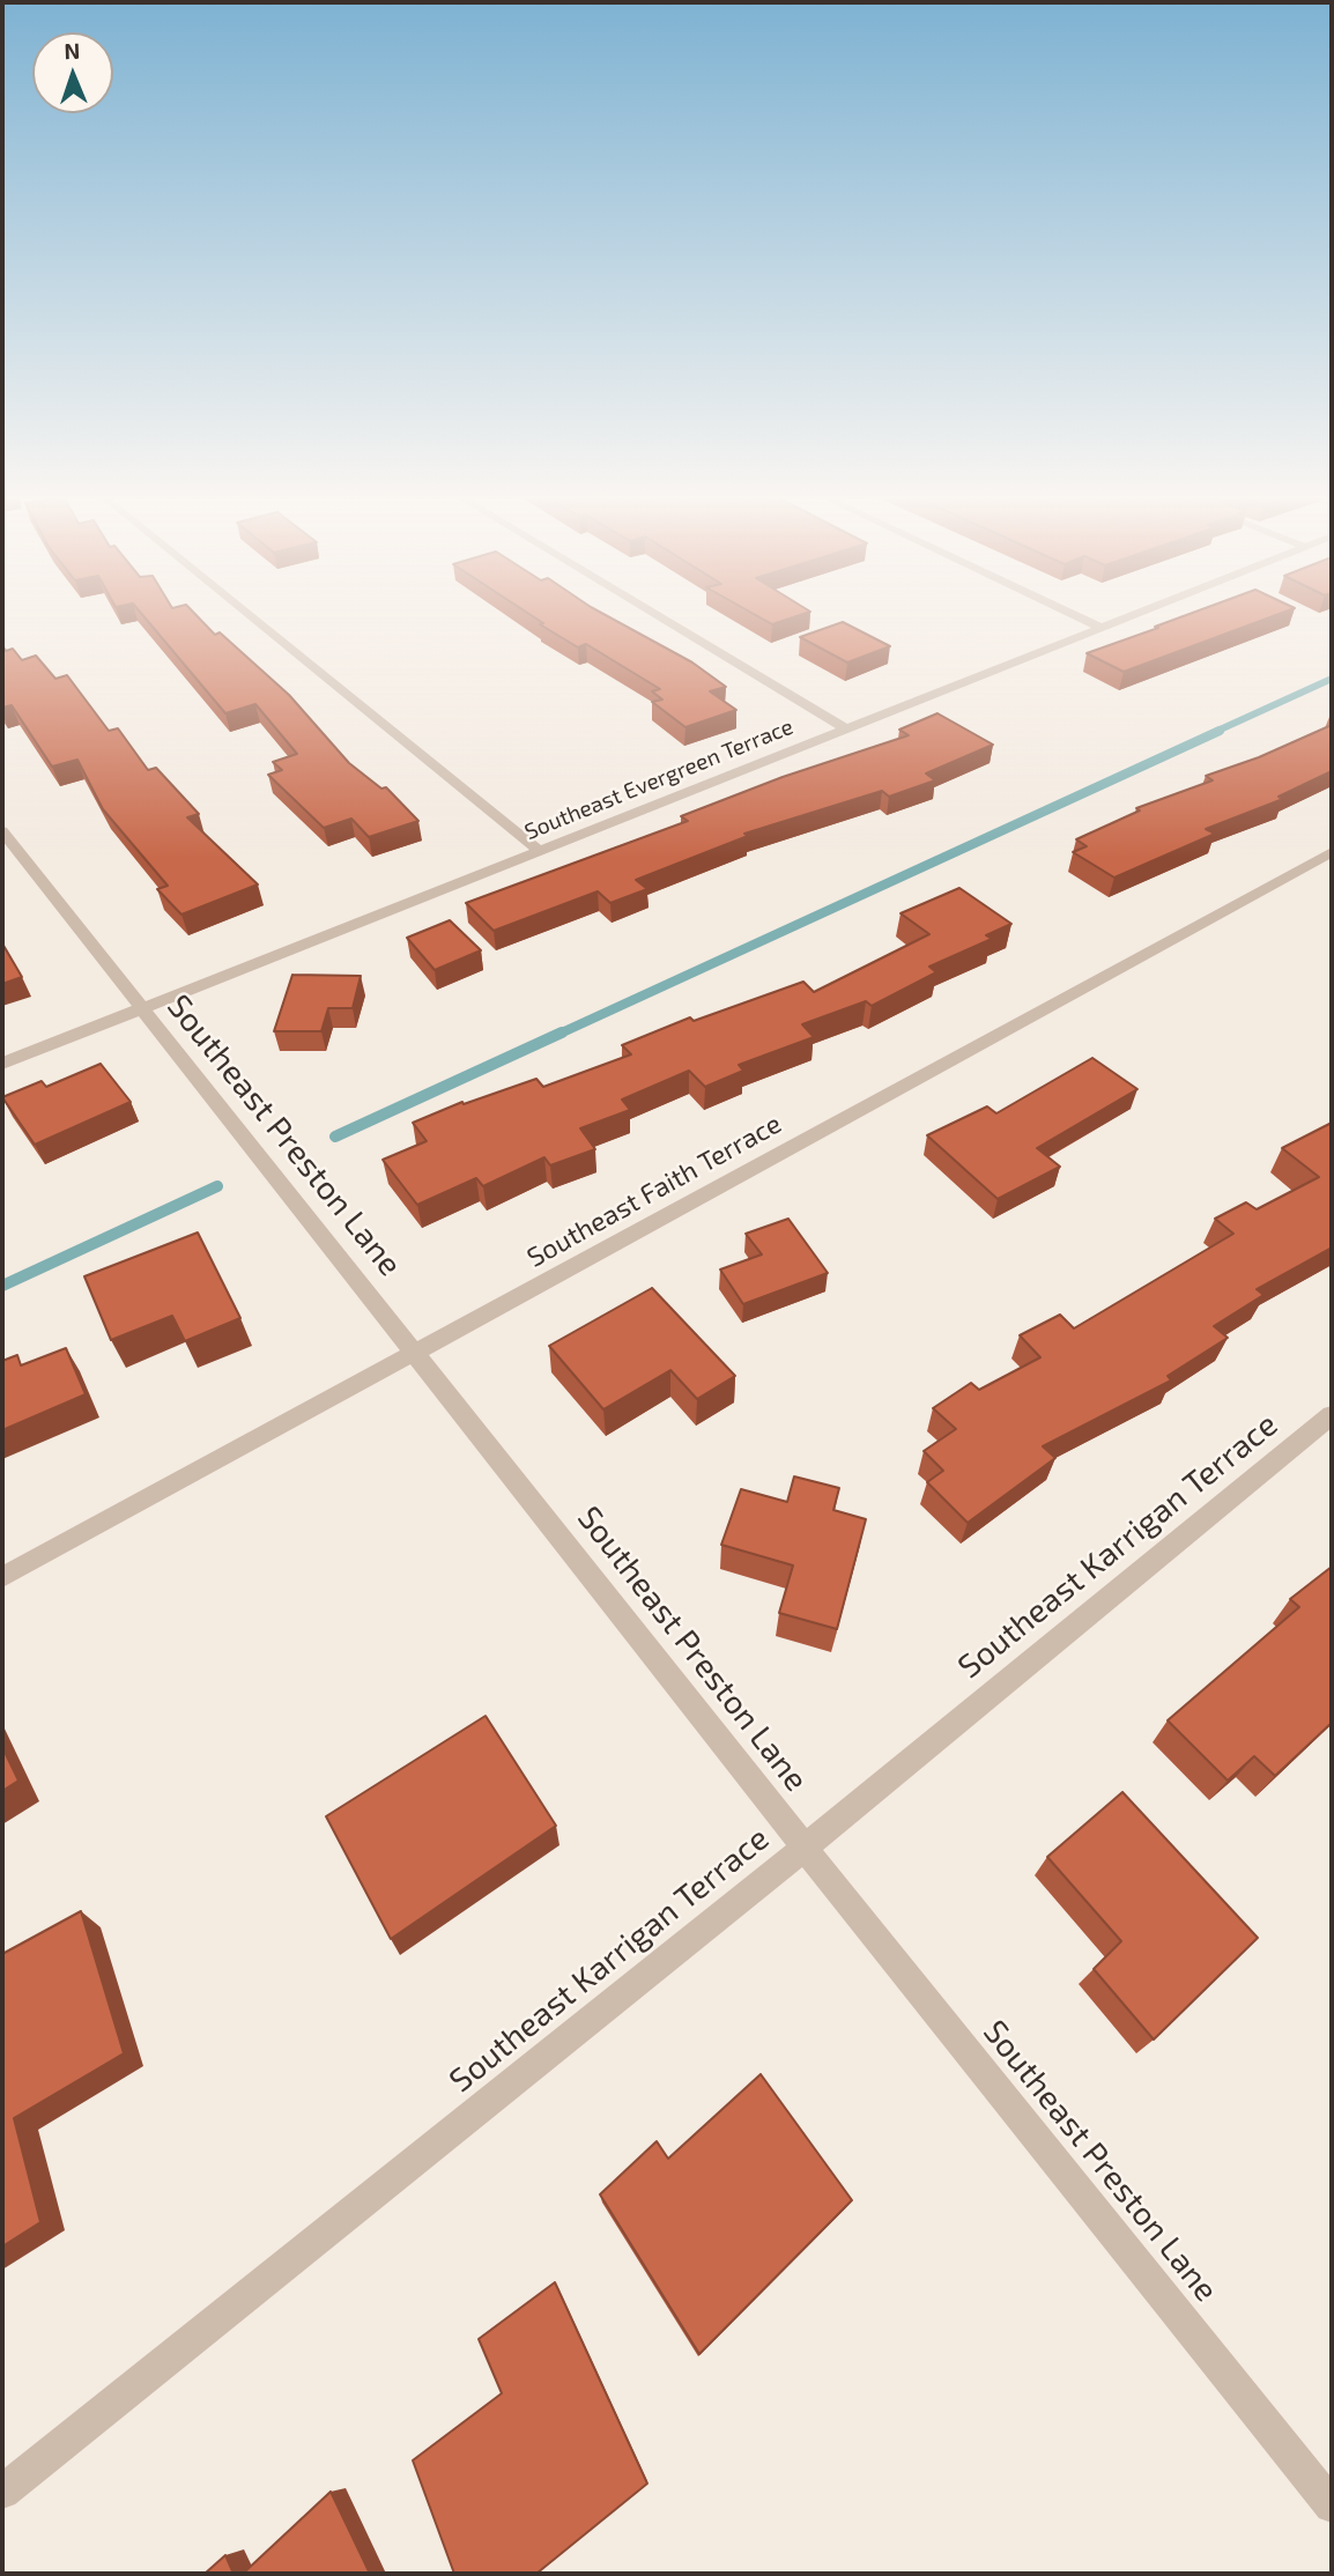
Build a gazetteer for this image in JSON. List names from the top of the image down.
{
  "streets": {
    "street": [
      "Southeast Evergreen Terrace",
      "Southeast Preston Lane",
      "Southeast Faith Terrace",
      "Southeast Karrigan Terrace"
    ]
  },
  "crossings": [
    ["Southeast Evergreen Terrace", "Southeast Preston Lane"],
    ["Southeast Preston Lane", "Southeast Faith Terrace"],
    ["Southeast Preston Lane", "Southeast Karrigan Terrace"]
  ],
  "north": "top"
}
